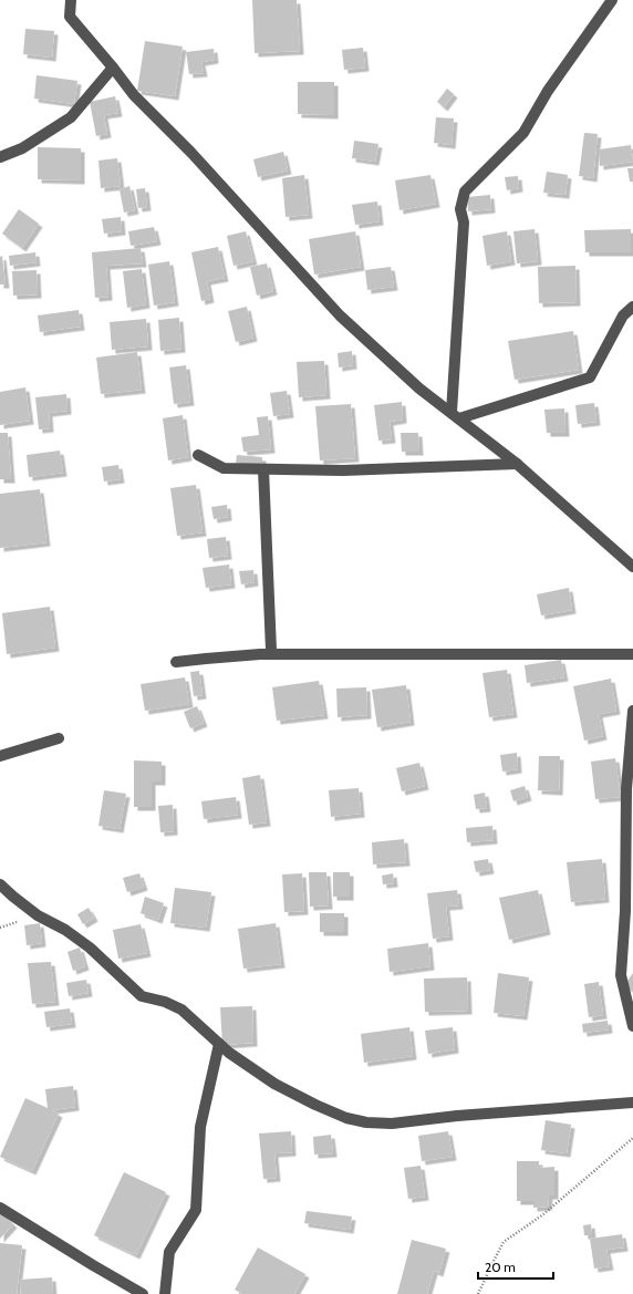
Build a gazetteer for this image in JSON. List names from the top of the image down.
{
  "scale_bar": "20 m"
}
